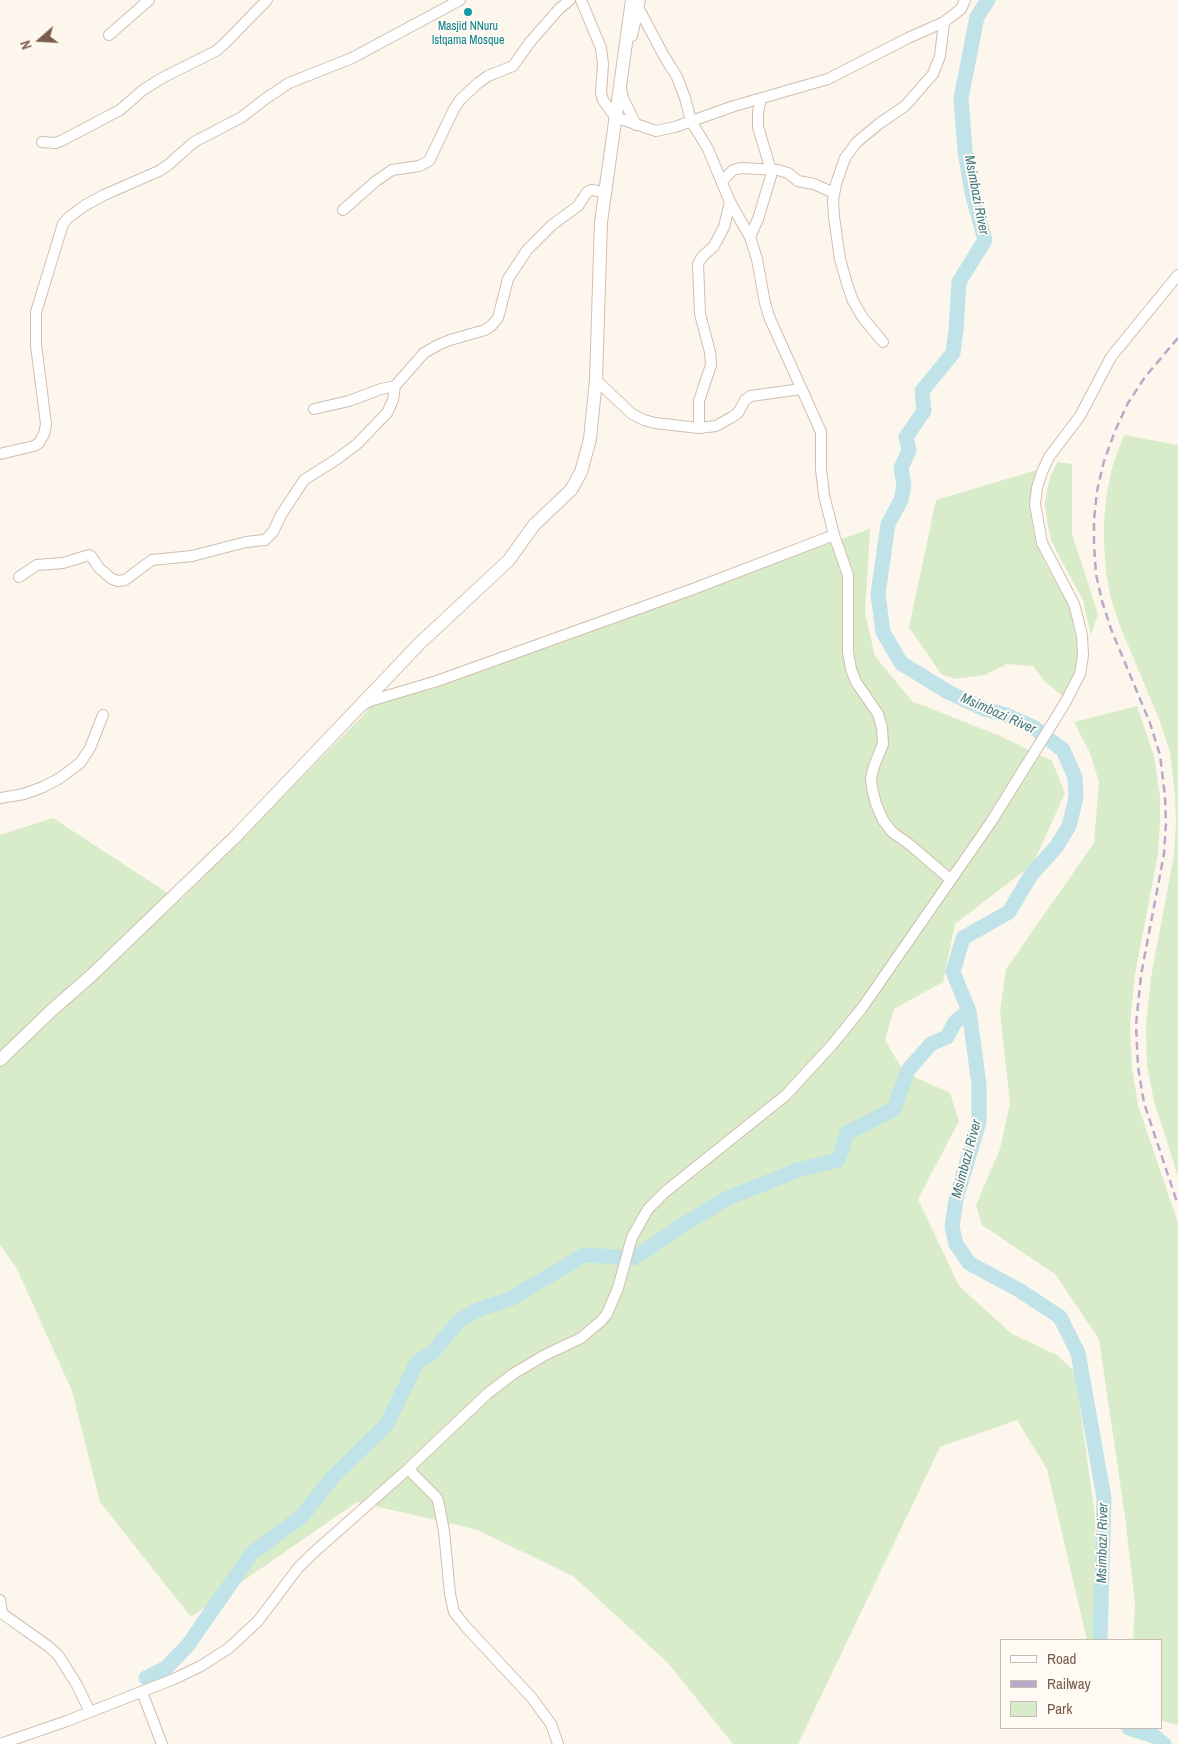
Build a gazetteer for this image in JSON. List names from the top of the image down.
{
  "water": ["Msimbazi River"],
  "places": ["Masjid NNuru Istqama Mosque"],
  "legend": ["Road", "Railway", "Park"],
  "north": "left"
}
